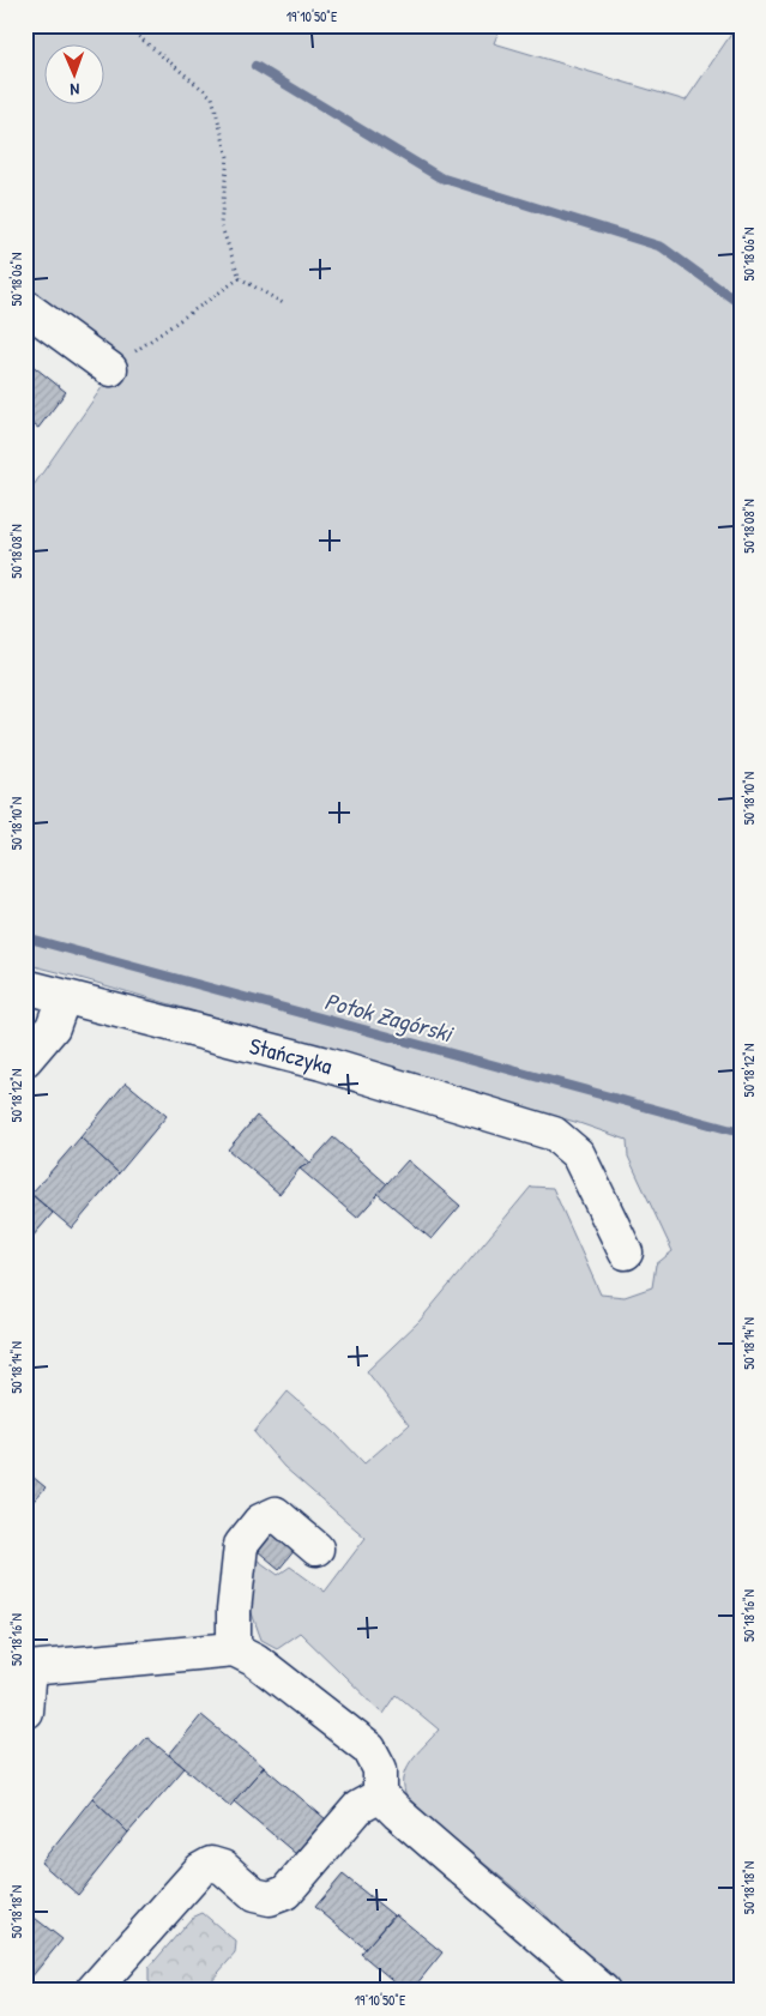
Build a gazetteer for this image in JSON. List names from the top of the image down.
{
  "streets": {
    "street": ["Stańczyka"]
  },
  "water": ["Potok Zagórski"],
  "north": "bottom",
  "coordinates": [
    "19°10'50\"E",
    "50°18'06\"N",
    "50°18'08\"N",
    "50°18'10\"N",
    "50°18'12\"N",
    "50°18'14\"N",
    "50°18'16\"N",
    "50°18'18\"N"
  ]
}
